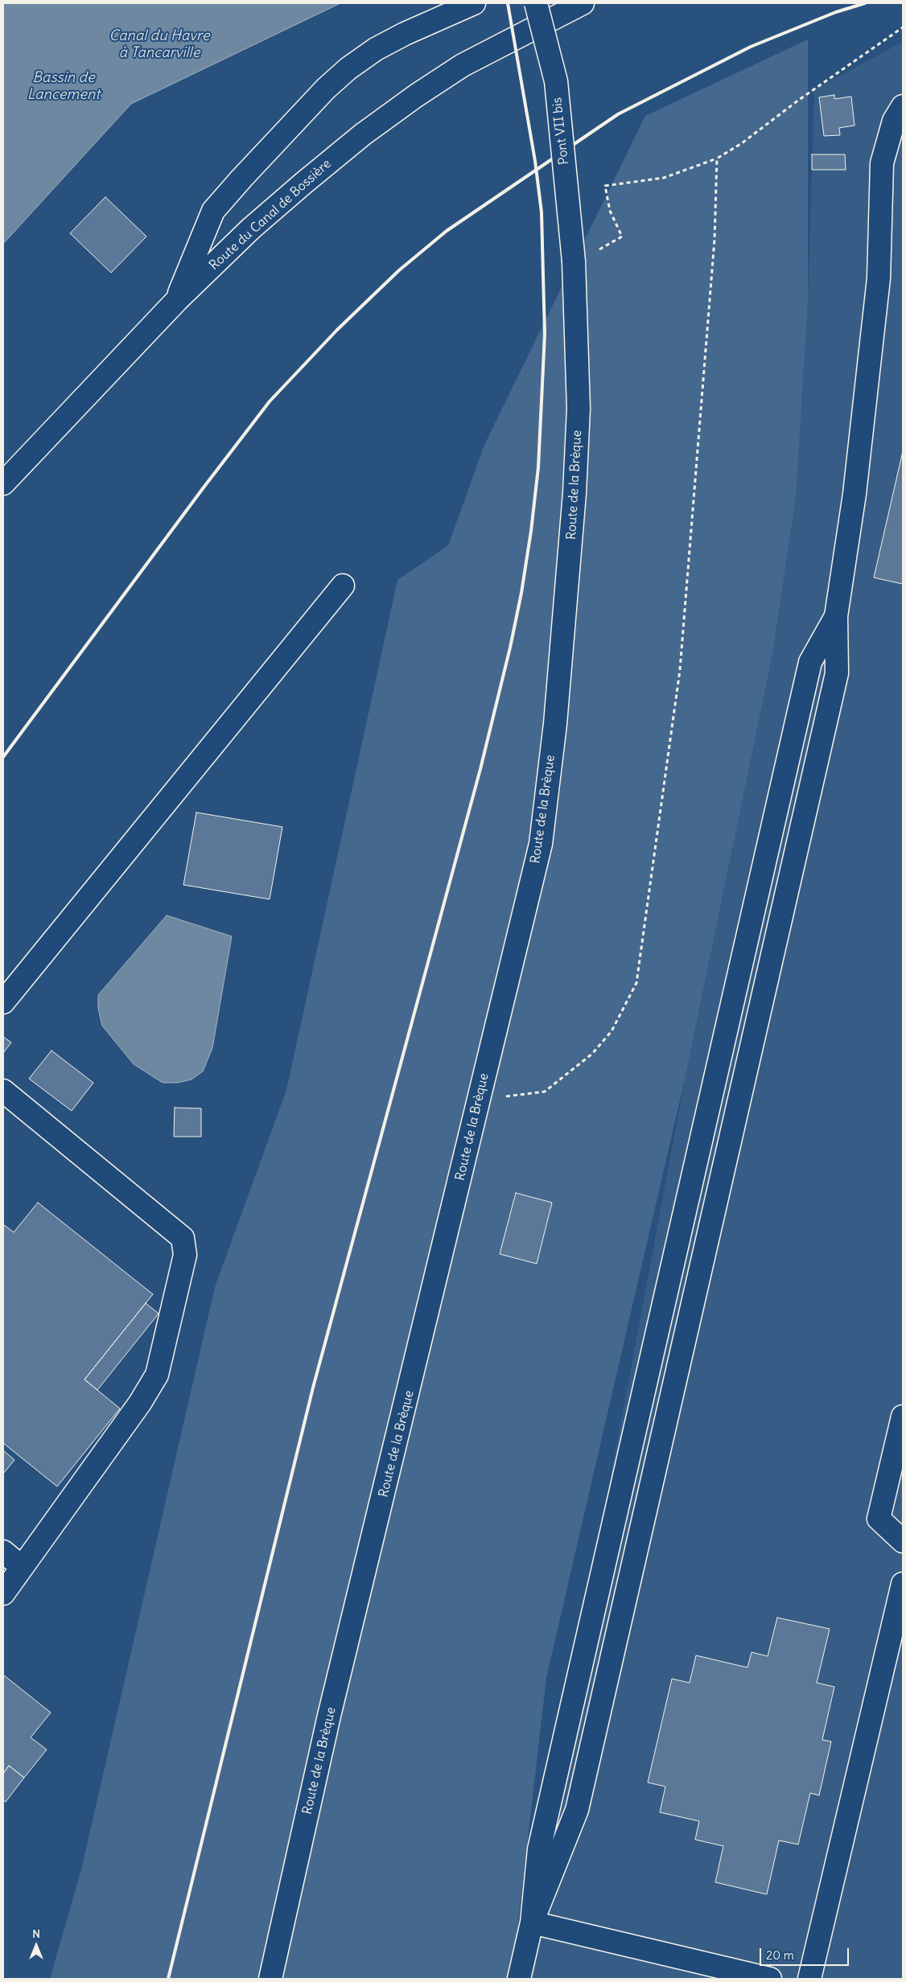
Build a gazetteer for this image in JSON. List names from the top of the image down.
{
  "streets": {
    "main road": ["Pont VII bis", "Route du Canal de Bossière", "Route de la Brèque"]
  },
  "crossings": [
    ["Pont VII bis", "Route de la Brèque"]
  ],
  "water": ["Canal du Havre à Tancarville", "Bassin de Lancement"],
  "scale_bar": "20 m",
  "north": "top"
}
